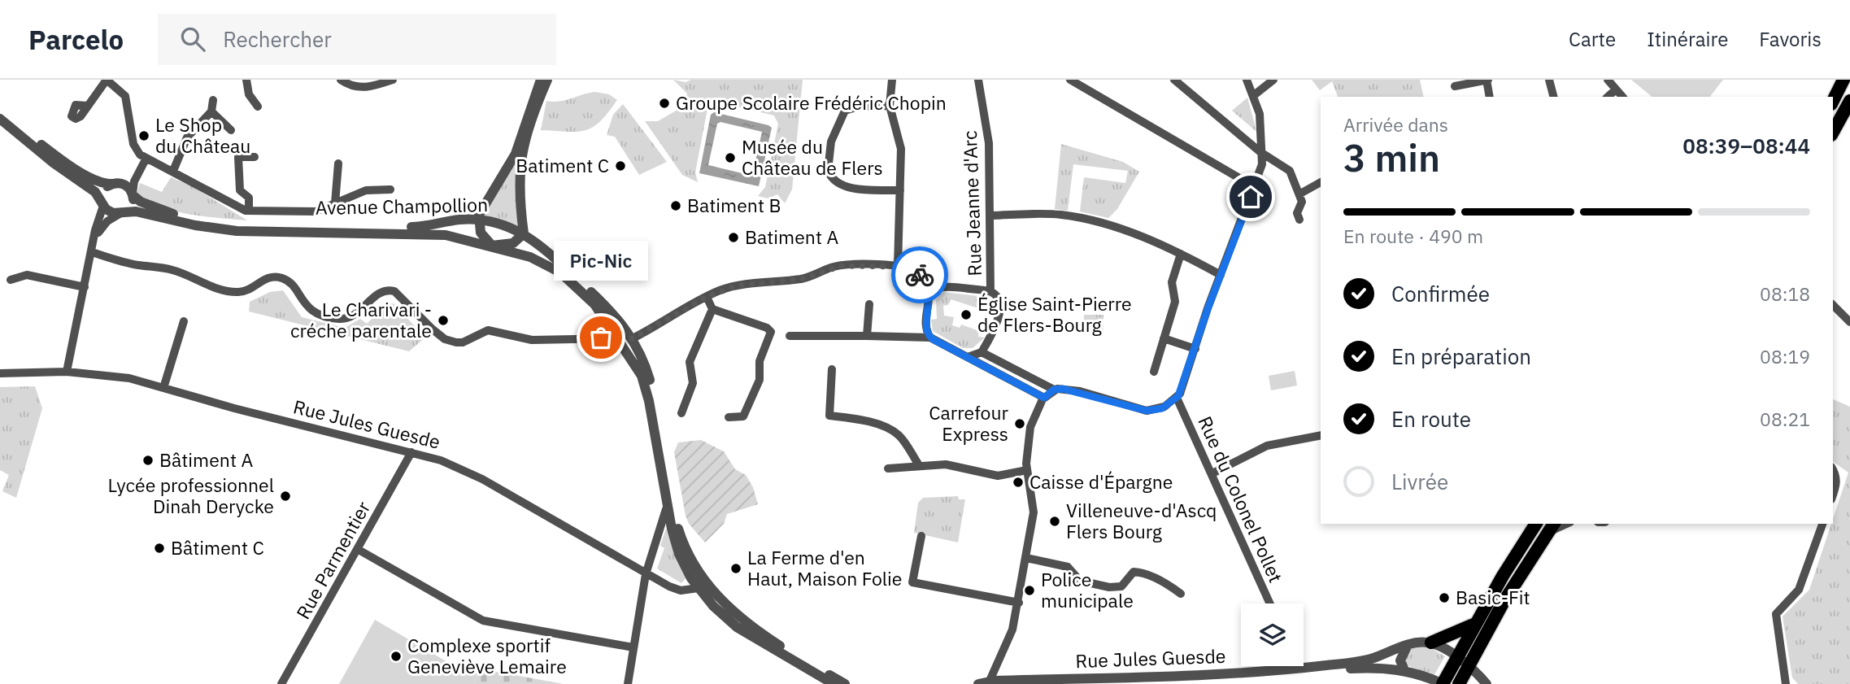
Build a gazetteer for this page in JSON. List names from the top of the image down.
{
  "streets": {
    "street": [
      "Rue Jeanne d'Arc",
      "Avenue Champollion",
      "Rue Jules Guesde",
      "Rue du Colonel Pollet",
      "Rue Parmentier"
    ]
  },
  "crossings": [
    ["Avenue Champollion", "Rue Jules Guesde"],
    ["Rue Jules Guesde", "Rue Parmentier"]
  ],
  "places": [
    "Groupe Scolaire Frédéric Chopin",
    "Le Shop du Château",
    "Musée du Château de Flers",
    "Batiment C",
    "Batiment B",
    "Batiment A",
    "Église Saint-Pierre de Flers-Bourg",
    "Le Charivari - créche parentale",
    "Pic-Nic",
    "Carrefour Express",
    "Bâtiment A",
    "Caisse d'Épargne",
    "Lycée professionnel Dinah Derycke",
    "Villeneuve-d'Ascq Flers Bourg",
    "Bâtiment C",
    "La Ferme d'en Haut, Maison Folie",
    "Police municipale",
    "Basic-Fit",
    "Complexe sportif Geneviève Lemaire"
  ],
  "page": {
    "header": "Parcelo",
    "search": "Rechercher",
    "nav": ["Carte", "Itinéraire", "Favoris"],
    "heading": ["3 min", "Arrivée dans", "08:39–08:44"],
    "bar": "En route · 490 m",
    "bubble": "Pic-Nic",
    "list": [
      ["Confirmée", "08:18"],
      ["En préparation", "08:19"],
      ["En route", "08:21"],
      "Livrée"
    ]
  }
}
